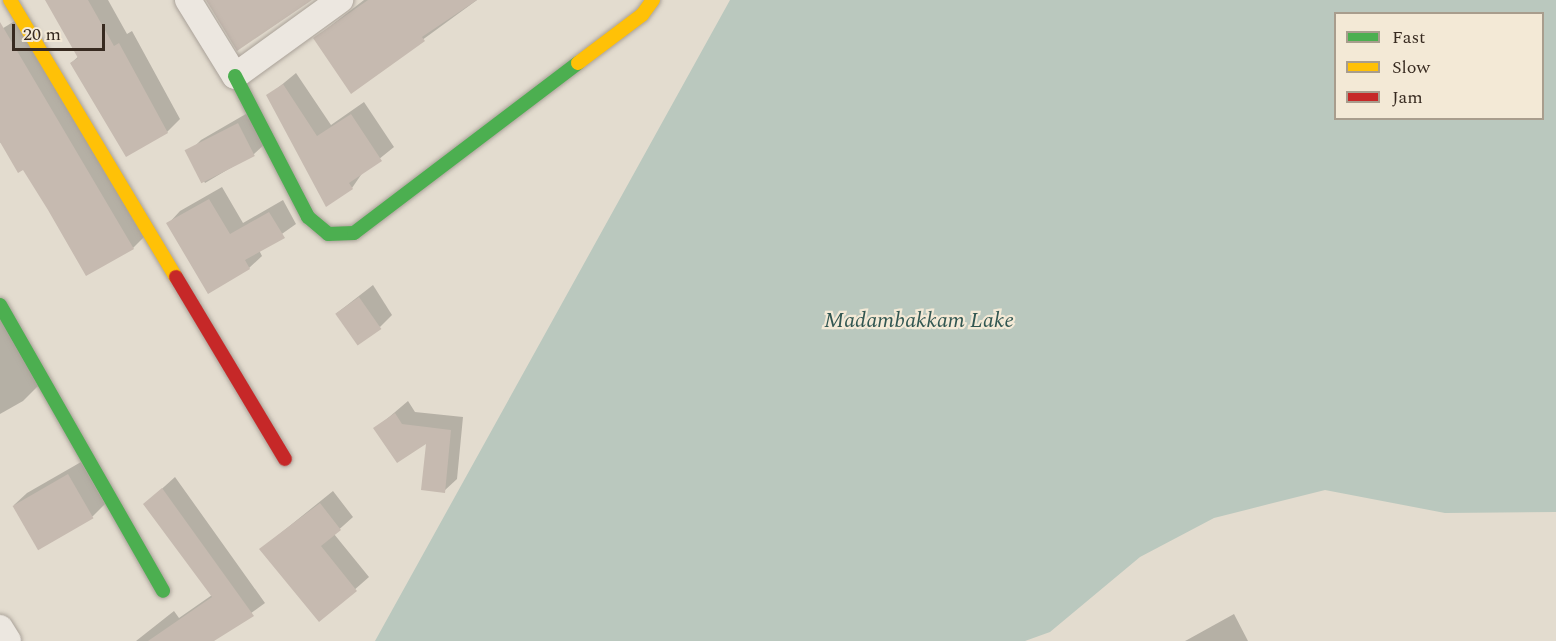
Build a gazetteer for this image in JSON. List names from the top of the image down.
{
  "water": ["Madambakkam Lake"],
  "legend": ["Fast", "Slow", "Jam"],
  "scale_bar": "20 m"
}
